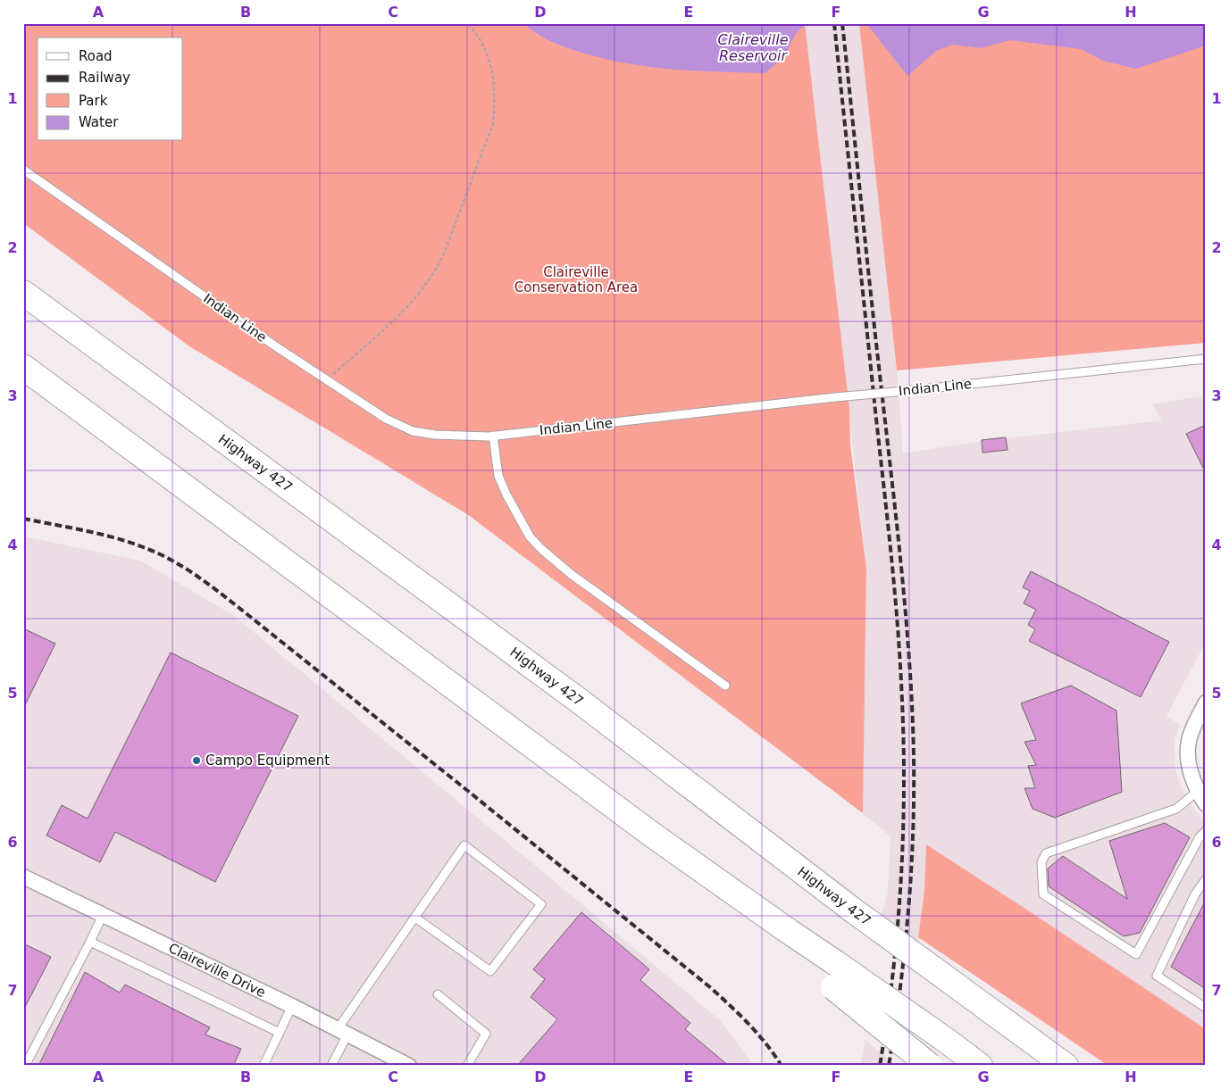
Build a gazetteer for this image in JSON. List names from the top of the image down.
{
  "streets": {
    "highway": ["Highway 427"],
    "street": ["Claireville Drive"],
    "lane": ["Indian Line"]
  },
  "water": ["Claireville Reservoir"],
  "parks": ["Claireville Conservation Area"],
  "places": ["Campo Equipment"],
  "legend": [
    "Road",
    "Railway",
    "Park",
    "Water"
  ],
  "grid": {
    "columns": [
      "A",
      "B",
      "C",
      "D",
      "E",
      "F",
      "G",
      "H"
    ],
    "rows": [
      "1",
      "2",
      "3",
      "4",
      "5",
      "6",
      "7"
    ]
  }
}
